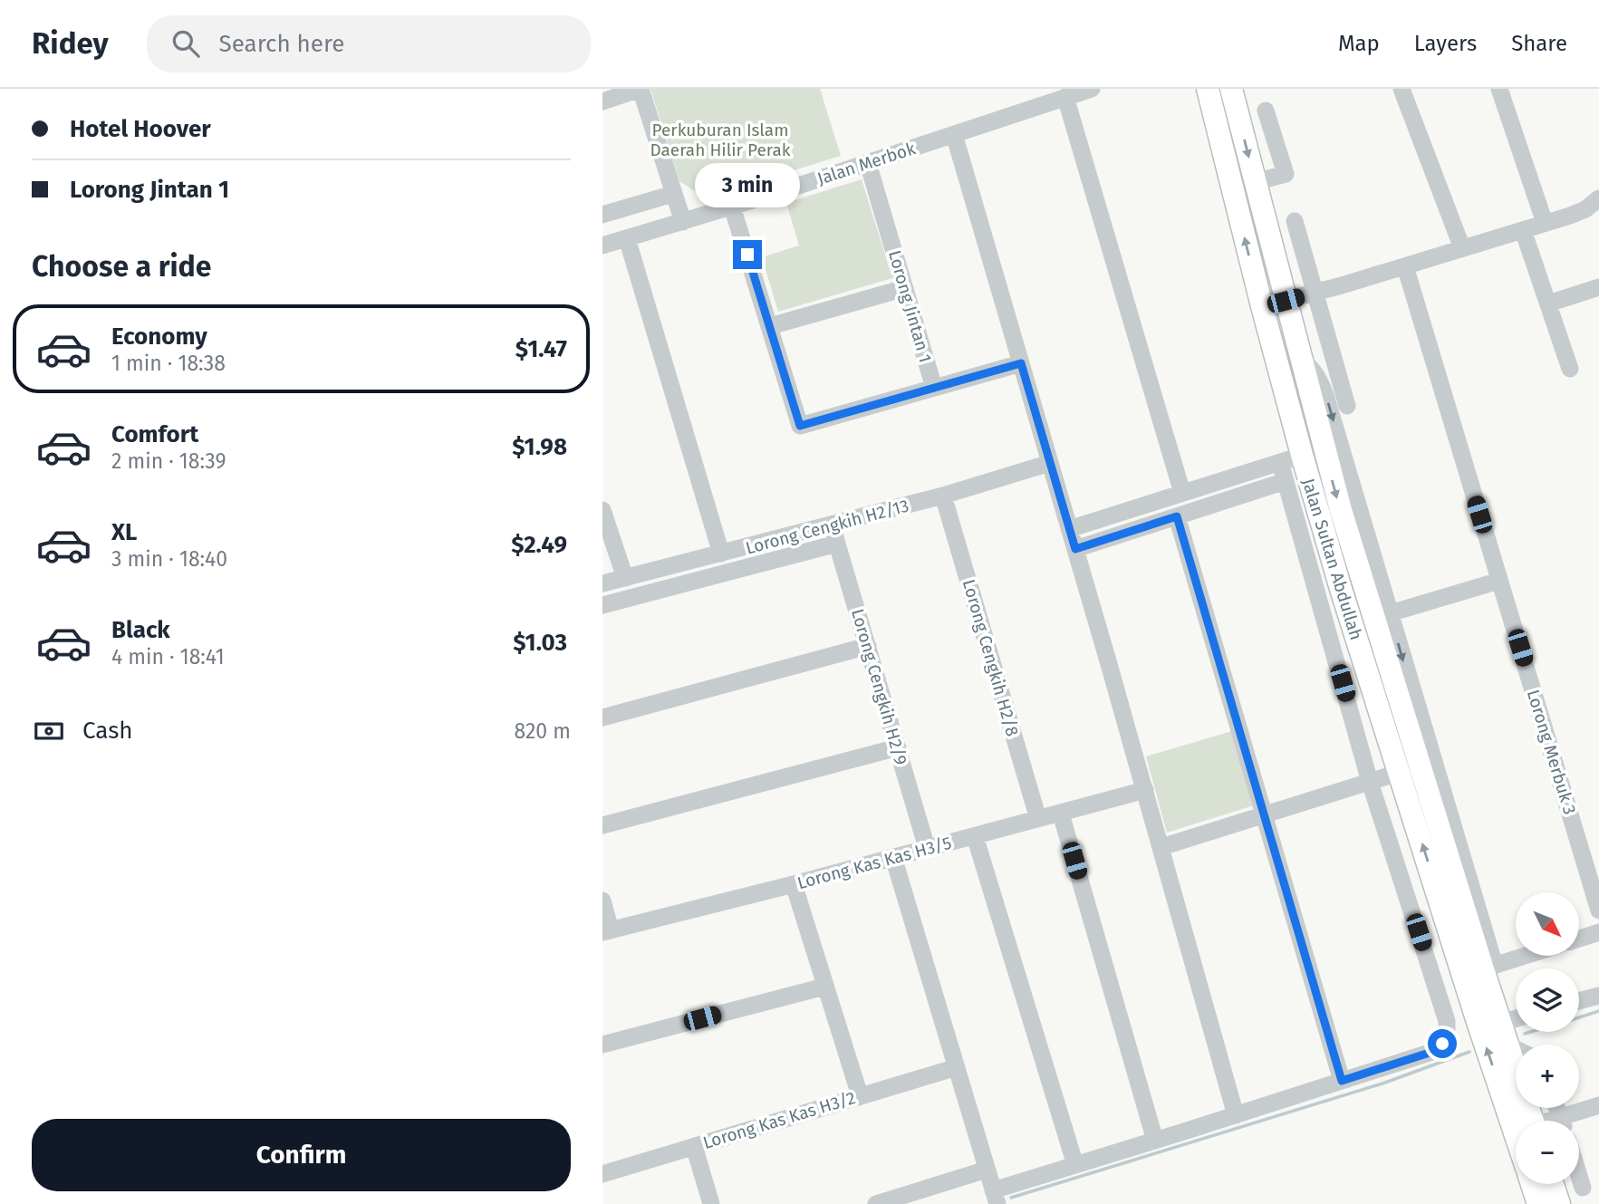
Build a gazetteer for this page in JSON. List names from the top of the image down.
{
  "streets": {
    "main road": ["Jalan Sultan Abdullah"],
    "street": [
      "Jalan Merbok",
      "Lorong Jintan 1",
      "Lorong Cengkih H2/13",
      "Lorong Cengkih H2/8",
      "Lorong Cengkih H2/9",
      "Lorong Merbuk 3",
      "Lorong Kas Kas H3/5",
      "Lorong Kas Kas H3/2"
    ]
  },
  "crossings": [
    ["Jalan Merbok", "Lorong Jintan 1"],
    ["Lorong Cengkih H2/13", "Lorong Cengkih H2/8"],
    ["Lorong Cengkih H2/13", "Lorong Cengkih H2/9"],
    ["Lorong Cengkih H2/8", "Lorong Kas Kas H3/5"],
    ["Lorong Cengkih H2/9", "Lorong Kas Kas H3/5"]
  ],
  "parks": ["Perkuburan Islam Daerah Hilir Perak"],
  "north": "bottom right",
  "page": {
    "header": "Ridey",
    "search": "Search here",
    "nav": ["Map", "Layers", "Share"],
    "banner": ["Hotel Hoover", "Lorong Jintan 1"],
    "bubble": "3 min",
    "heading": "Choose a ride",
    "list": [
      {
        "name": "Economy",
        "note": "1 min · 18:38",
        "value": "$1.47"
      },
      {
        "name": "Comfort",
        "note": "2 min · 18:39",
        "value": "$1.98"
      },
      {
        "name": "XL",
        "note": "3 min · 18:40",
        "value": "$2.49"
      },
      {
        "name": "Black",
        "note": "4 min · 18:41",
        "value": "$1.03"
      }
    ],
    "pay": ["Cash", "820 m"],
    "map_buttons": ["+", "−"],
    "buttons": "Confirm"
  }
}
